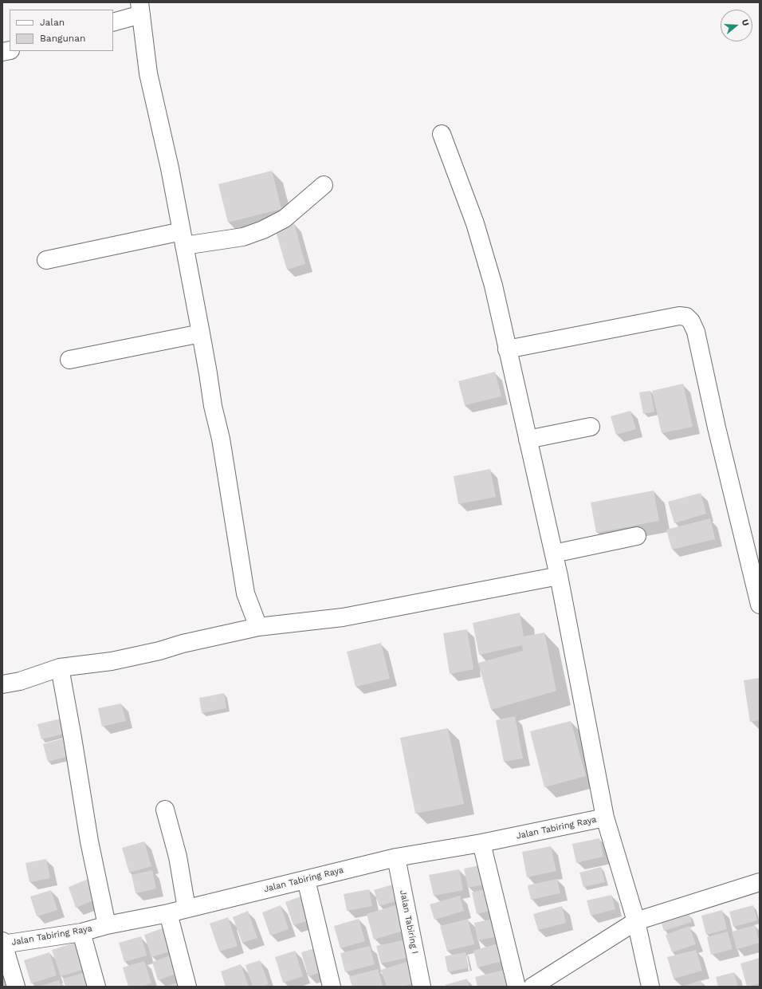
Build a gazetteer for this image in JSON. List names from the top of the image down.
{
  "streets": {
    "street": ["Jalan Tabiring Raya", "Jalan Tabiring I"]
  },
  "crossings": [
    ["Jalan Tabiring Raya", "Jalan Tabiring I"]
  ],
  "legend": ["Jalan", "Bangunan"],
  "north": "right"
}
